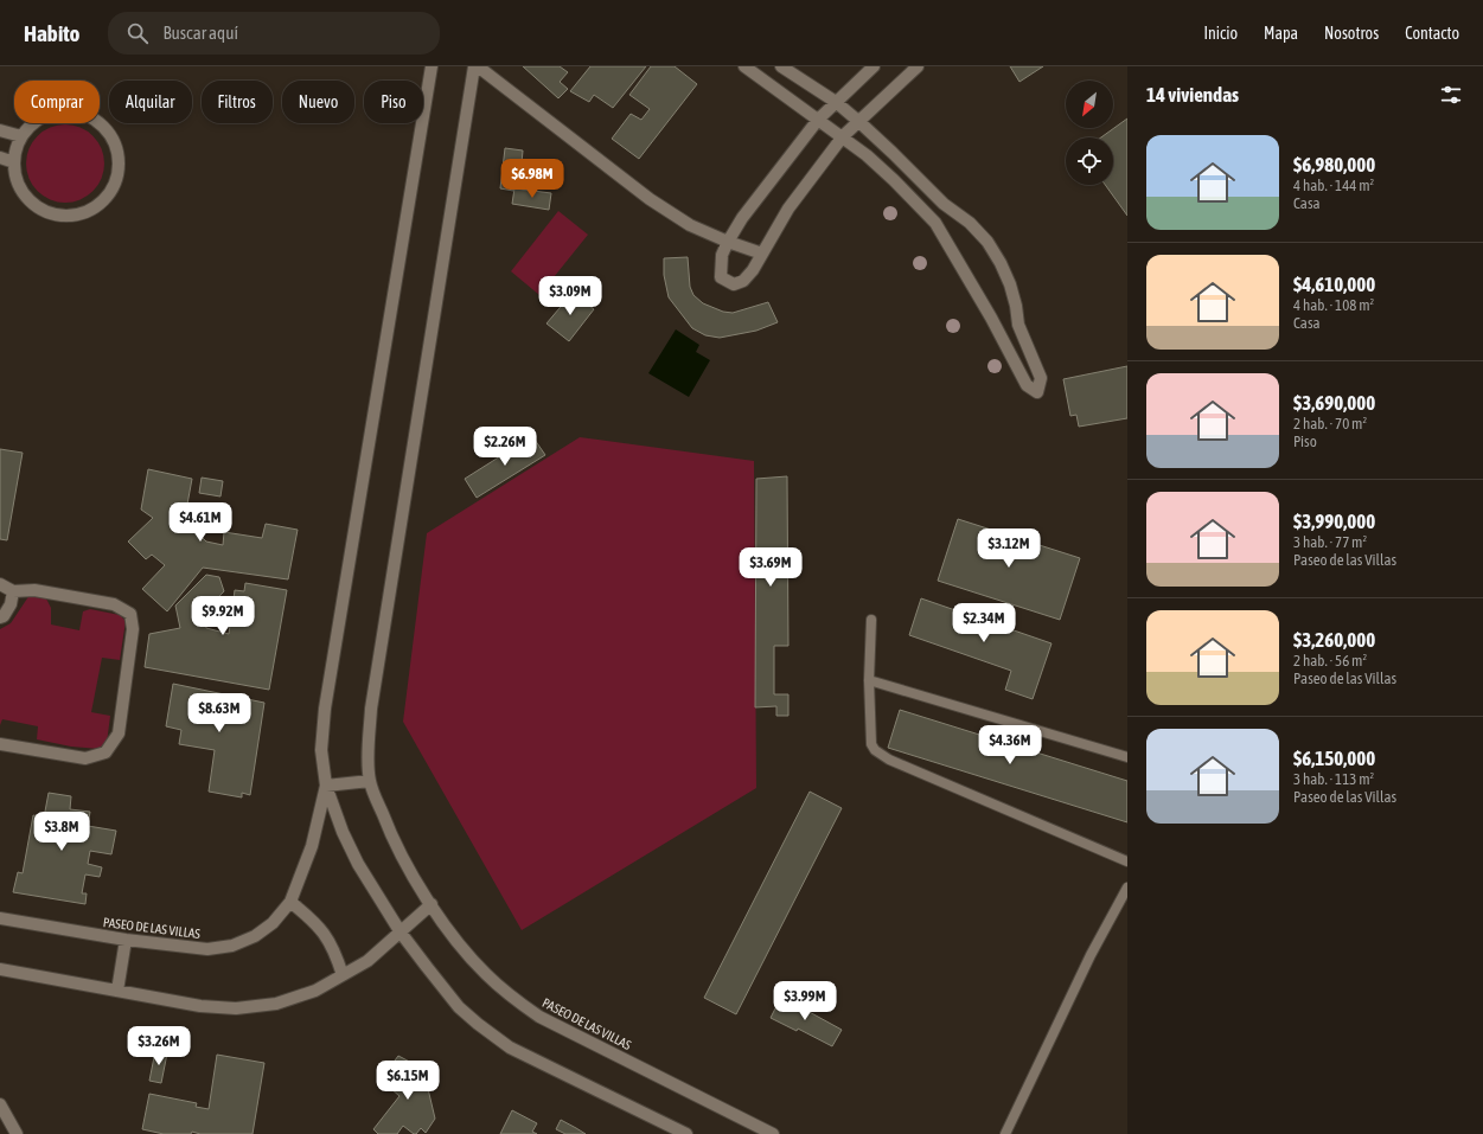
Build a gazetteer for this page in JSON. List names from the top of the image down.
{
  "streets": {
    "street": ["PASEO DE LAS VILLAS"]
  },
  "north": "bottom left",
  "page": {
    "header": "Habito",
    "search": "Buscar aquí",
    "nav": [
      "Inicio",
      "Mapa",
      "Nosotros",
      "Contacto"
    ],
    "heading": "14 viviendas",
    "chip": [
      "Comprar",
      "Alquilar",
      "Filtros",
      "Nuevo",
      "Piso"
    ],
    "list": [
      {
        "name": "$6,980,000",
        "note": "4 hab. · 144 m² · Casa"
      },
      {
        "name": "$4,610,000",
        "note": "4 hab. · 108 m² · Casa"
      },
      {
        "name": "$3,690,000",
        "note": "2 hab. · 70 m² · Piso"
      },
      {
        "name": "$3,990,000",
        "note": "3 hab. · 77 m² · Paseo de las Villas"
      },
      {
        "name": "$3,260,000",
        "note": "2 hab. · 56 m² · Paseo de las Villas"
      },
      {
        "name": "$6,150,000",
        "note": "3 hab. · 113 m² · Paseo de las Villas"
      }
    ],
    "price": [
      "$6.98M",
      "$3.09M",
      "$2.26M",
      "$4.61M",
      "$3.12M",
      "$3.69M",
      "$9.92M",
      "$2.34M",
      "$8.63M",
      "$4.36M",
      "$3.8M",
      "$3.99M",
      "$3.26M",
      "$6.15M"
    ]
  }
}
